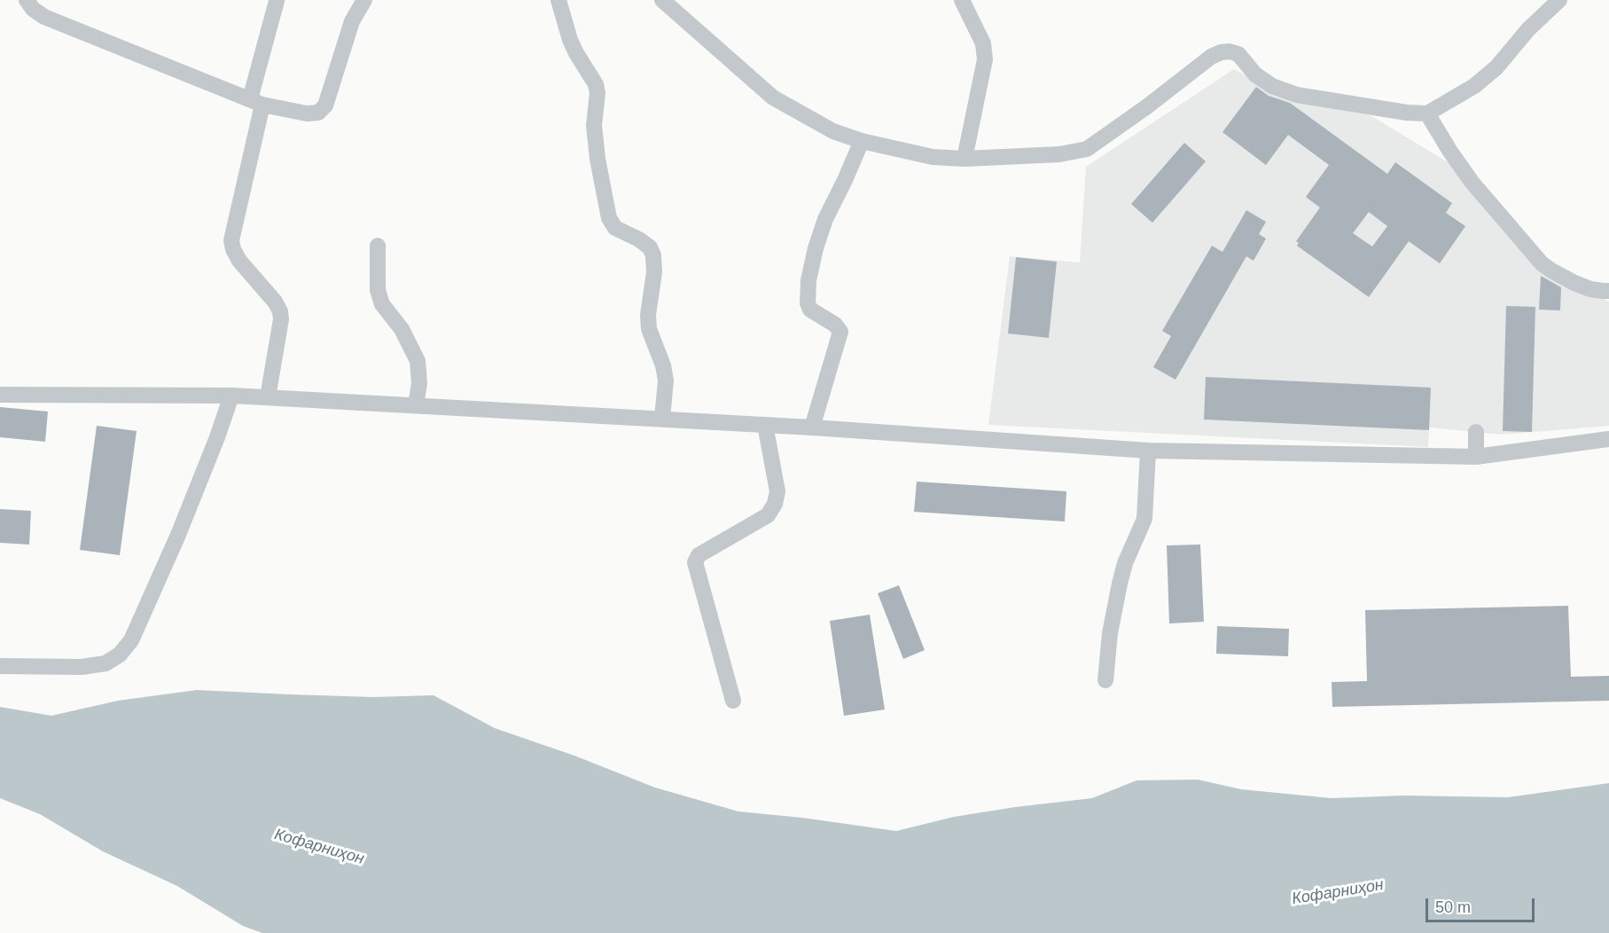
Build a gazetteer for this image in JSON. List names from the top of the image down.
{
  "water": ["Кофарниҳон"],
  "scale_bar": "50 m"
}
